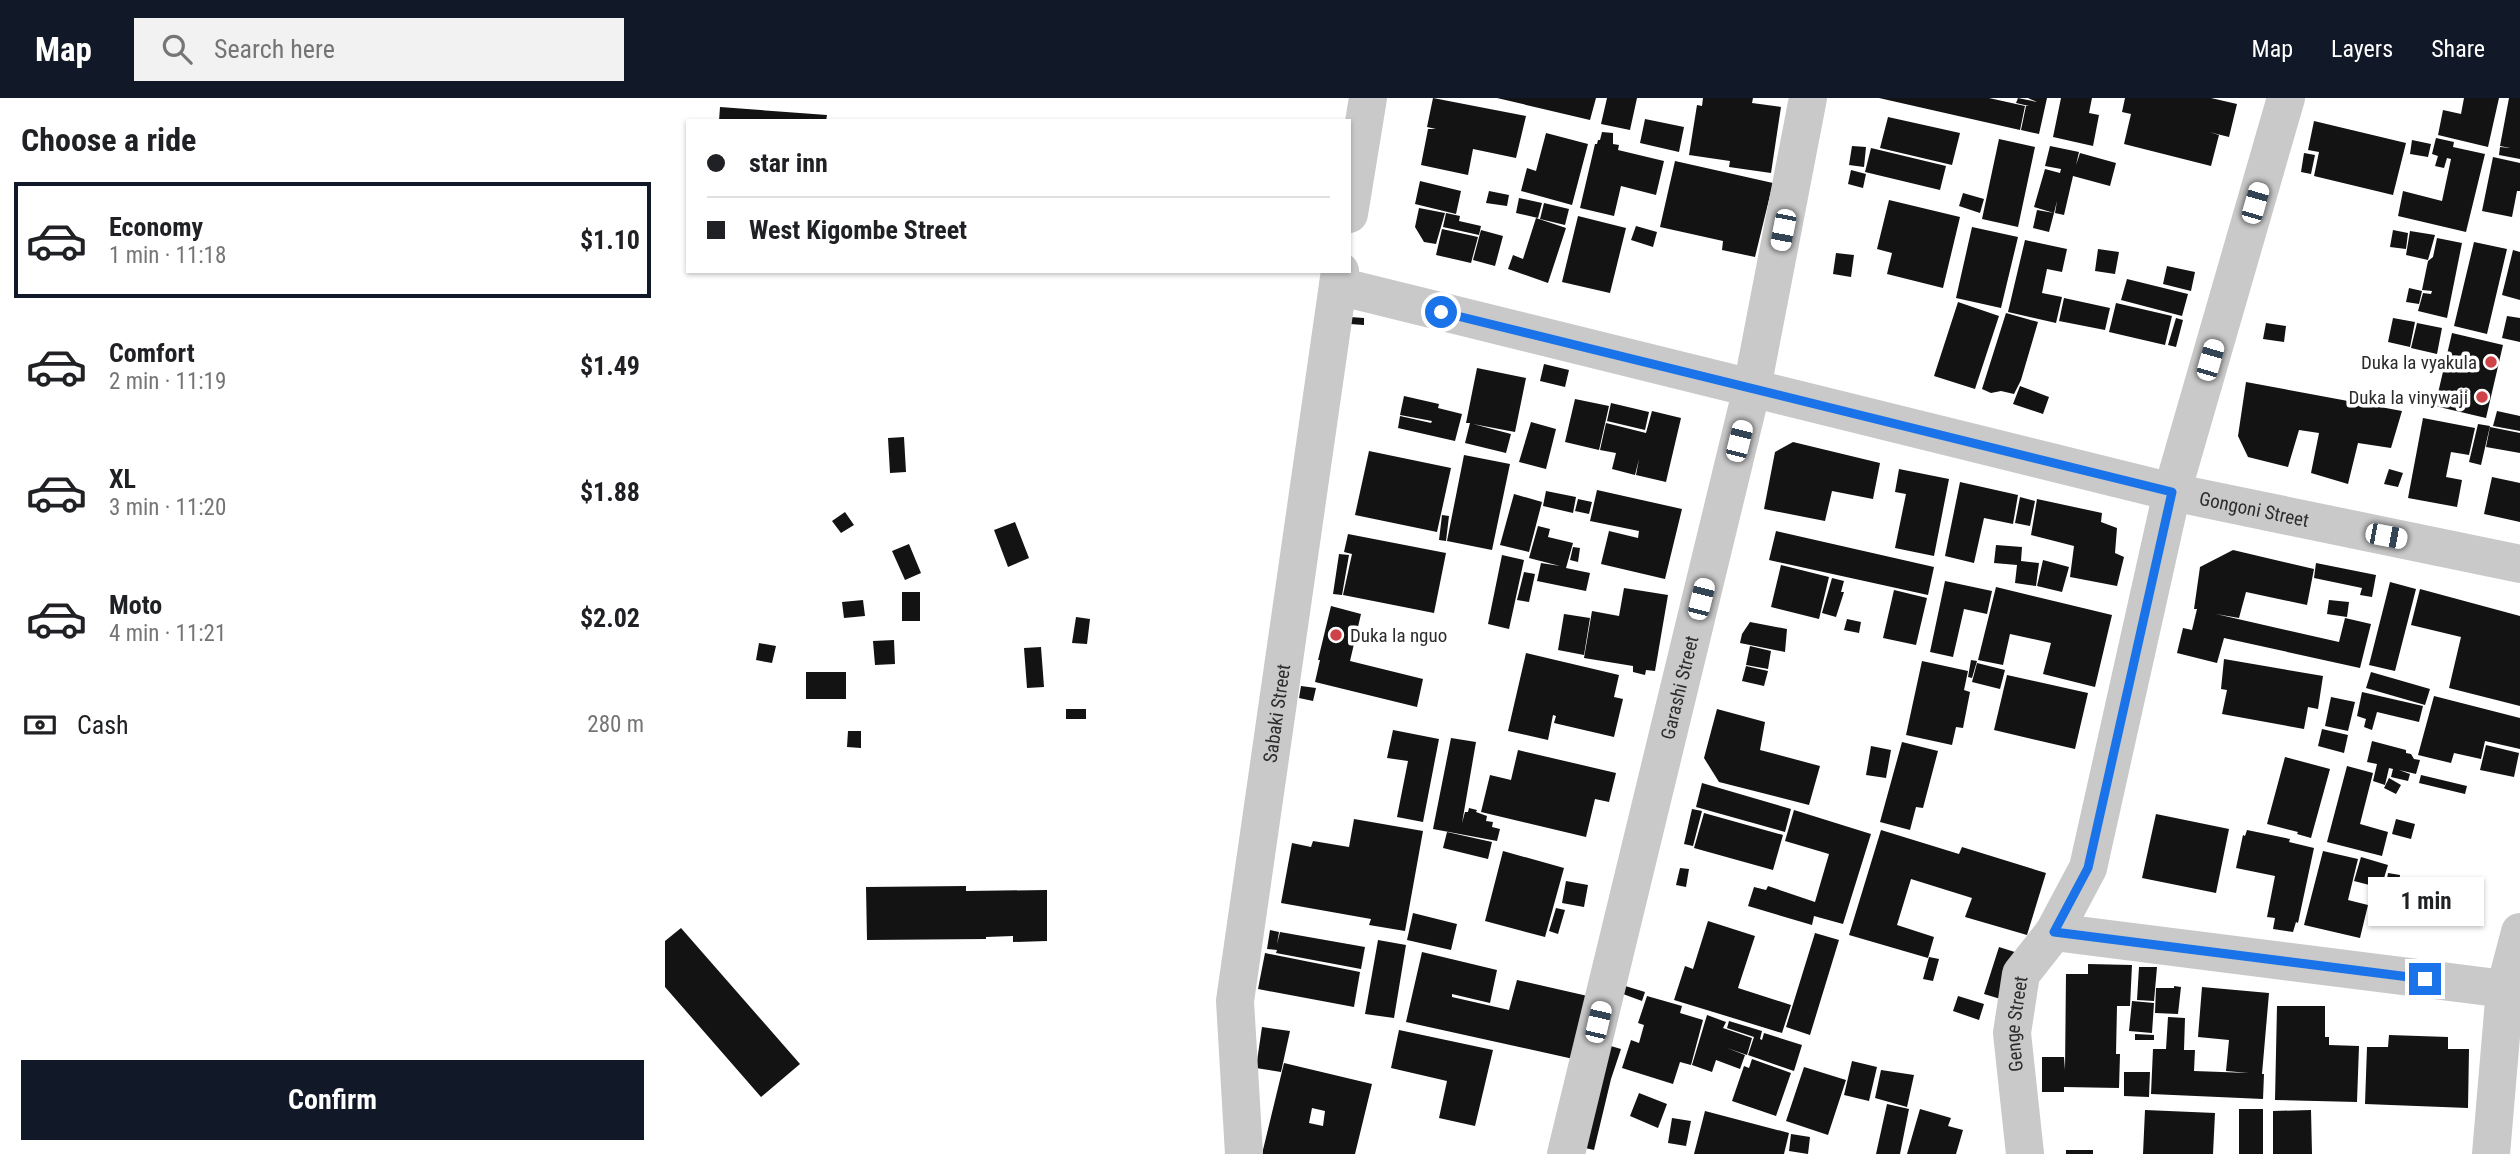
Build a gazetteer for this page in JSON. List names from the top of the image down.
{
  "streets": {
    "street": [
      "Gongoni Street",
      "Garashi Street",
      "Sabaki Street",
      "Genge Street"
    ]
  },
  "crossings": [
    ["Gongoni Street", "Garashi Street"],
    ["Gongoni Street", "Sabaki Street"],
    ["Gongoni Street", "Genge Street"]
  ],
  "places": ["Duka la vyakula", "Duka la vinywaji", "Duka la nguo"],
  "page": {
    "header": "Map",
    "search": "Search here",
    "nav": ["Map", "Layers", "Share"],
    "heading": "Choose a ride",
    "banner": ["star inn", "West Kigombe Street"],
    "list": [
      {
        "name": "Economy",
        "note": "1 min · 11:18",
        "value": "$1.10"
      },
      {
        "name": "Comfort",
        "note": "2 min · 11:19",
        "value": "$1.49"
      },
      {
        "name": "XL",
        "note": "3 min · 11:20",
        "value": "$1.88"
      },
      {
        "name": "Moto",
        "note": "4 min · 11:21",
        "value": "$2.02"
      }
    ],
    "pay": ["Cash", "280 m"],
    "bubble": "1 min",
    "buttons": "Confirm"
  }
}
